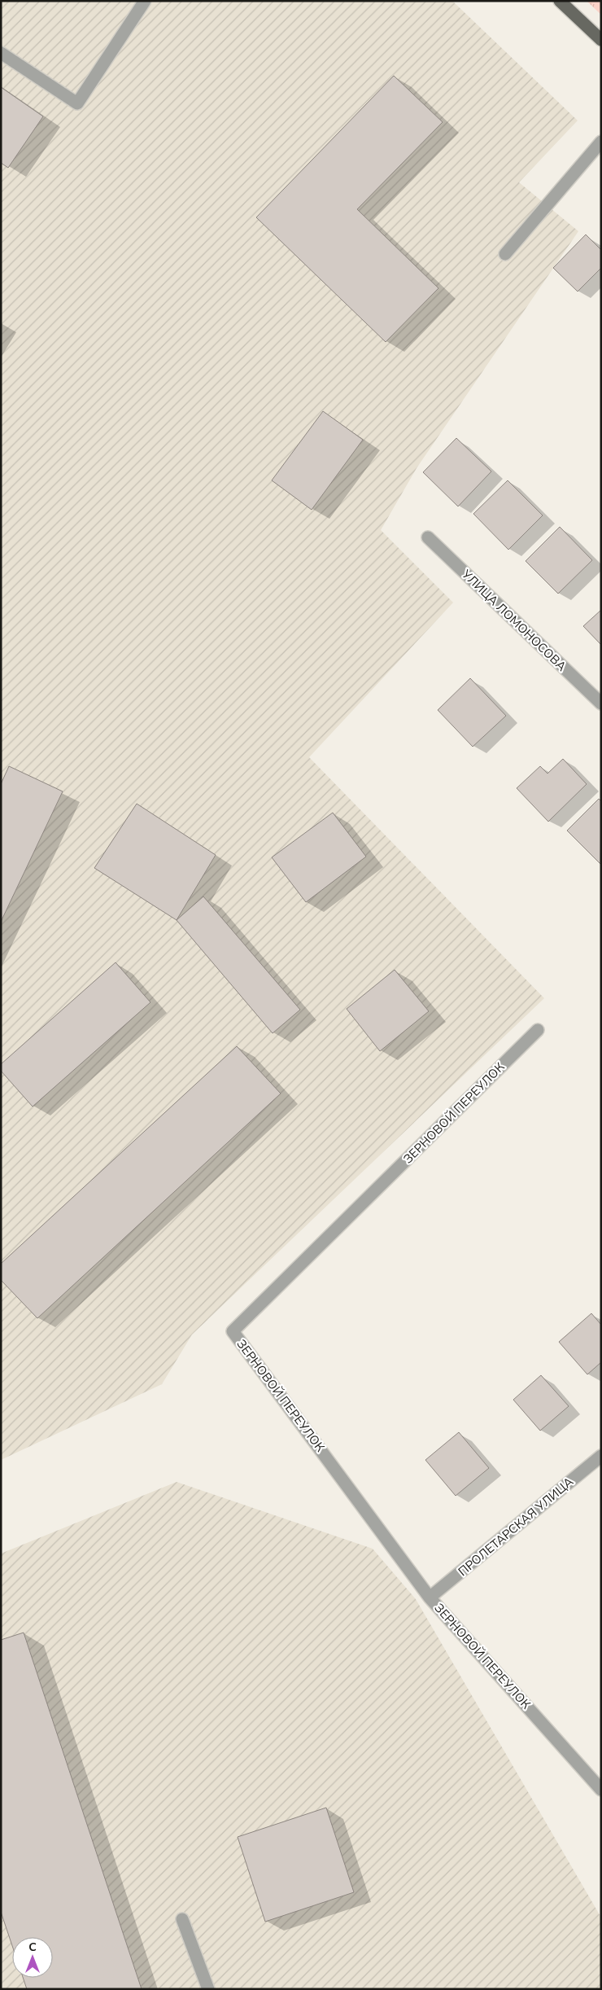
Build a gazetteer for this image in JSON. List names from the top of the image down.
{
  "streets": {
    "street": ["УЛИЦА ЛОМОНОСОВА", "ЗЕРНОВОЙ ПЕРЕУЛОК", "ПРОЛЕТАРСКАЯ УЛИЦА"]
  },
  "crossings": [
    ["ЗЕРНОВОЙ ПЕРЕУЛОК", "ПРОЛЕТАРСКАЯ УЛИЦА"]
  ],
  "north": "top"
}
